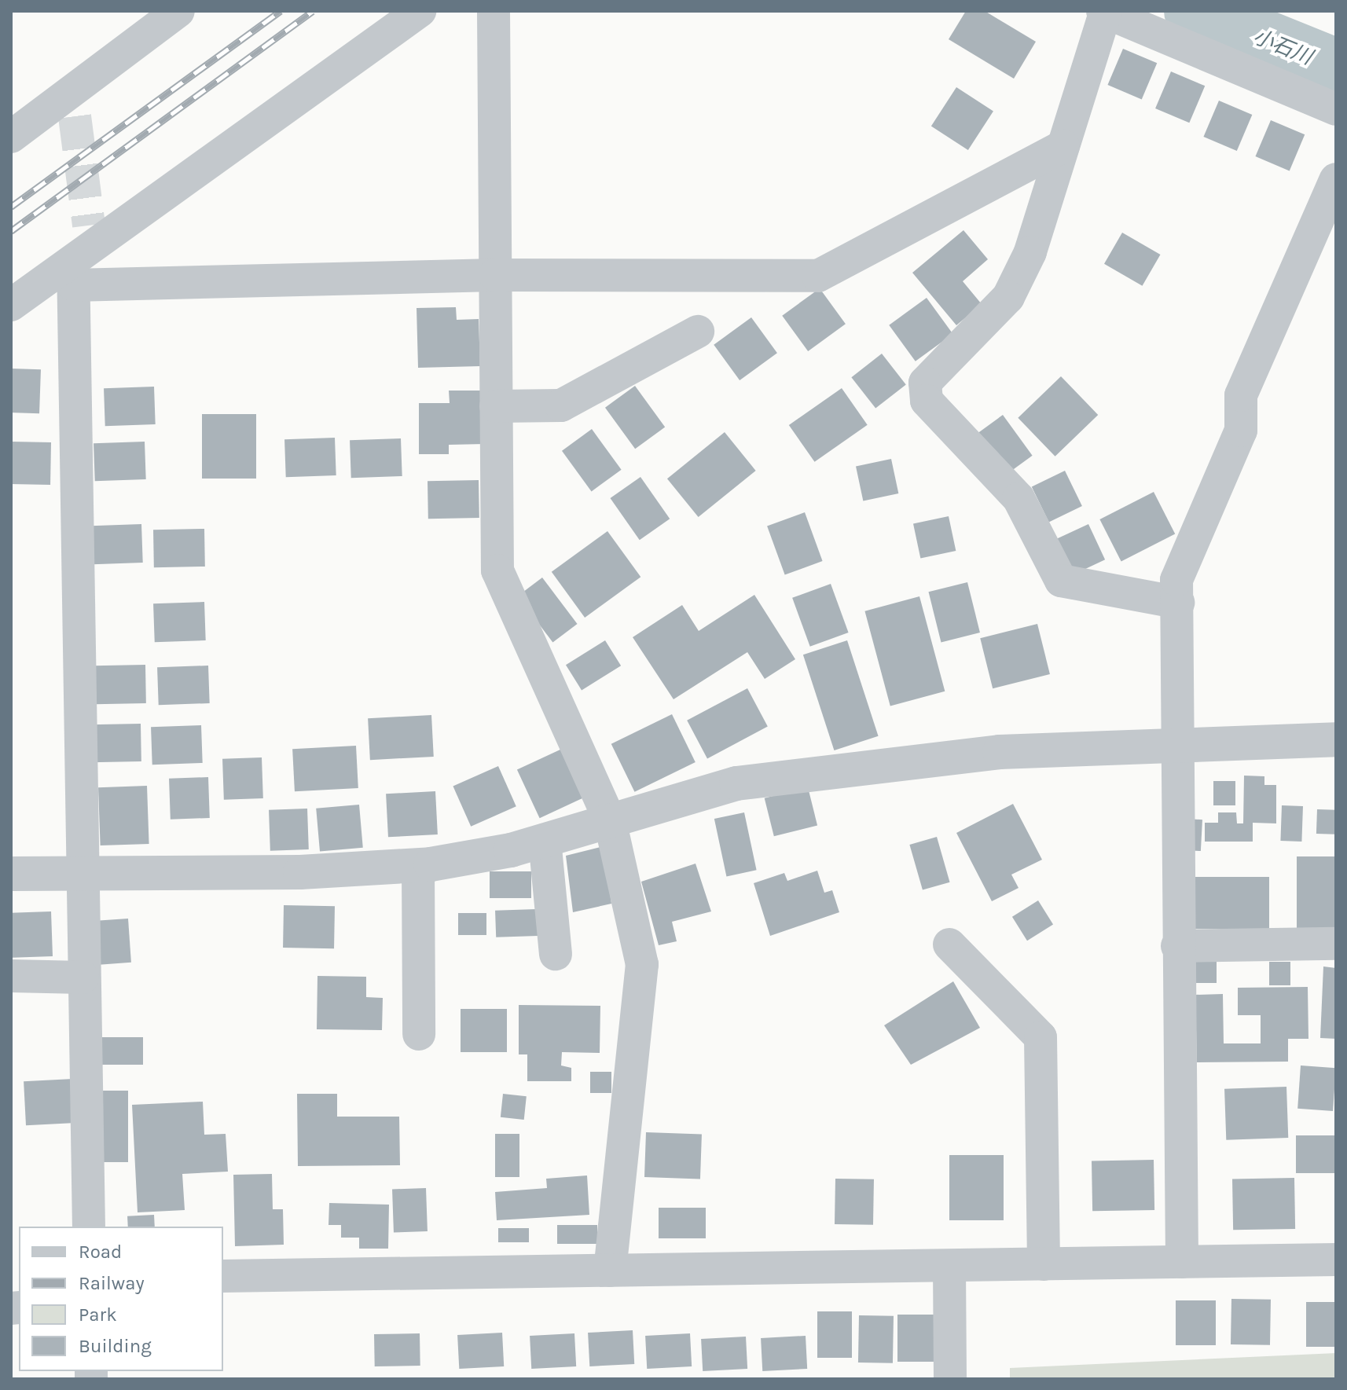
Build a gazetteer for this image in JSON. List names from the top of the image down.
{
  "water": ["小石川"],
  "legend": [
    "Road",
    "Railway",
    "Park",
    "Building"
  ]
}
